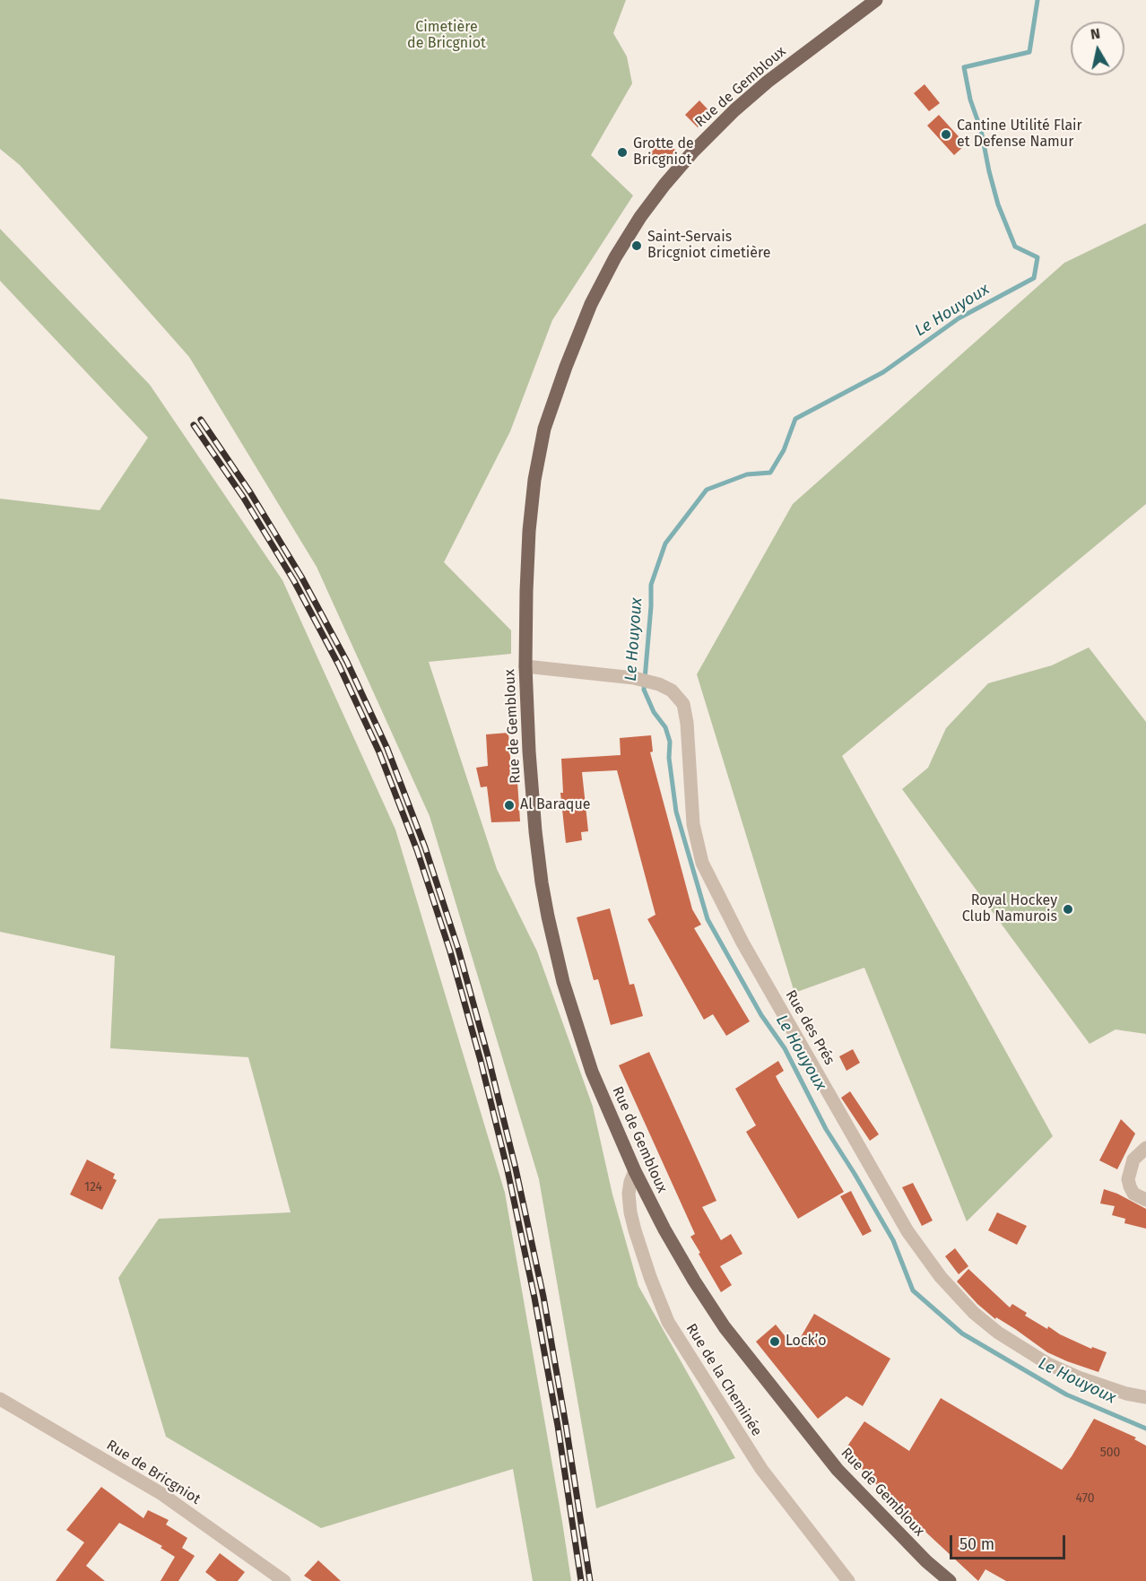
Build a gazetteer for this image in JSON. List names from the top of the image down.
{
  "streets": {
    "main road": ["Rue de Gembloux"],
    "street": ["Rue des Prés", "Rue de la Cheminée", "Rue de Bricgniot"]
  },
  "crossings": [
    ["Rue de Gembloux", "Rue des Prés"],
    ["Rue de Gembloux", "Rue de la Cheminée"]
  ],
  "water": ["Le Houyoux"],
  "parks": ["Cimetière de Bricgniot"],
  "places": [
    "Cantine Utilité Flair et Defense Namur",
    "Grotte de Bricgniot",
    "Saint-Servais Bricgniot cimetière",
    "Al Baraque",
    "Royal Hockey Club Namurois",
    "Lock’o"
  ],
  "house_numbers": ["124", "500", "470"],
  "scale_bar": "50 m",
  "north": "top"
}
